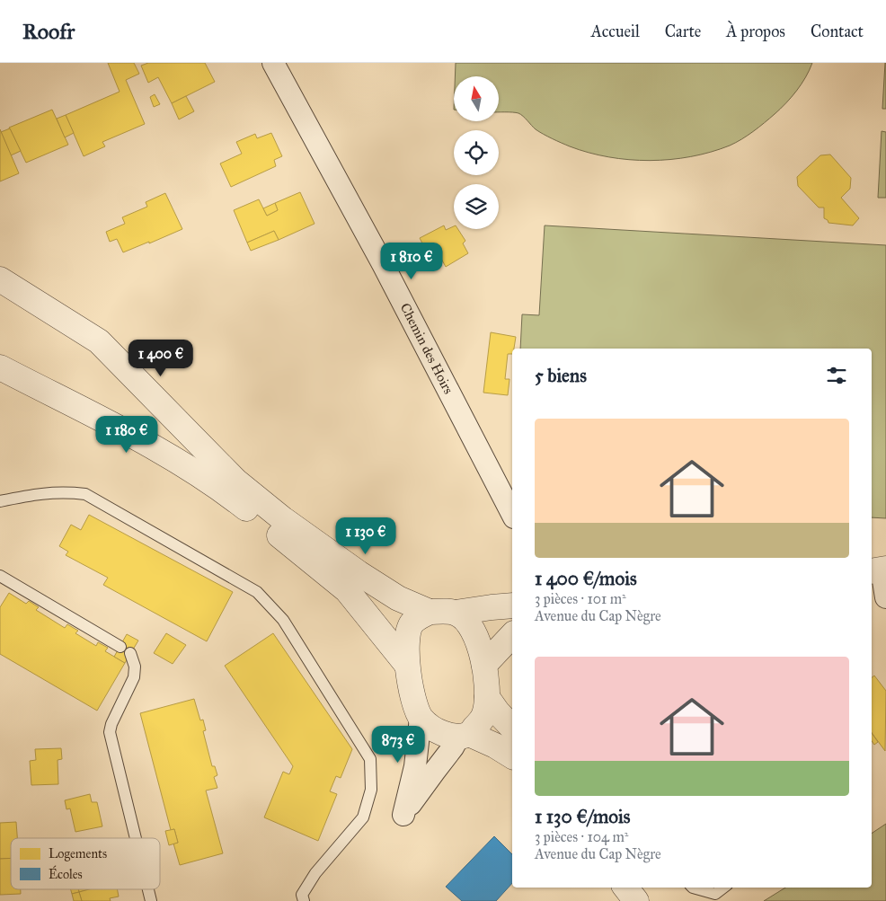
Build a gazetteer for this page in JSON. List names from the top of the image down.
{
  "streets": {
    "street": ["Chemin des Hoirs"]
  },
  "legend": ["Logements", "Écoles"],
  "north": "top",
  "page": {
    "header": "Roofr",
    "nav": [
      "Accueil",
      "Carte",
      "À propos",
      "Contact"
    ],
    "price": [
      "1 810 €",
      "1 400 €",
      "1 180 €",
      "1 130 €",
      "873 €"
    ],
    "heading": "5 biens",
    "list": [
      {
        "name": "1 400 €/mois",
        "note": "3 pièces · 101 m² · Avenue du Cap Nègre"
      },
      {
        "name": "1 130 €/mois",
        "note": "3 pièces · 104 m² · Avenue du Cap Nègre"
      }
    ]
  }
}
